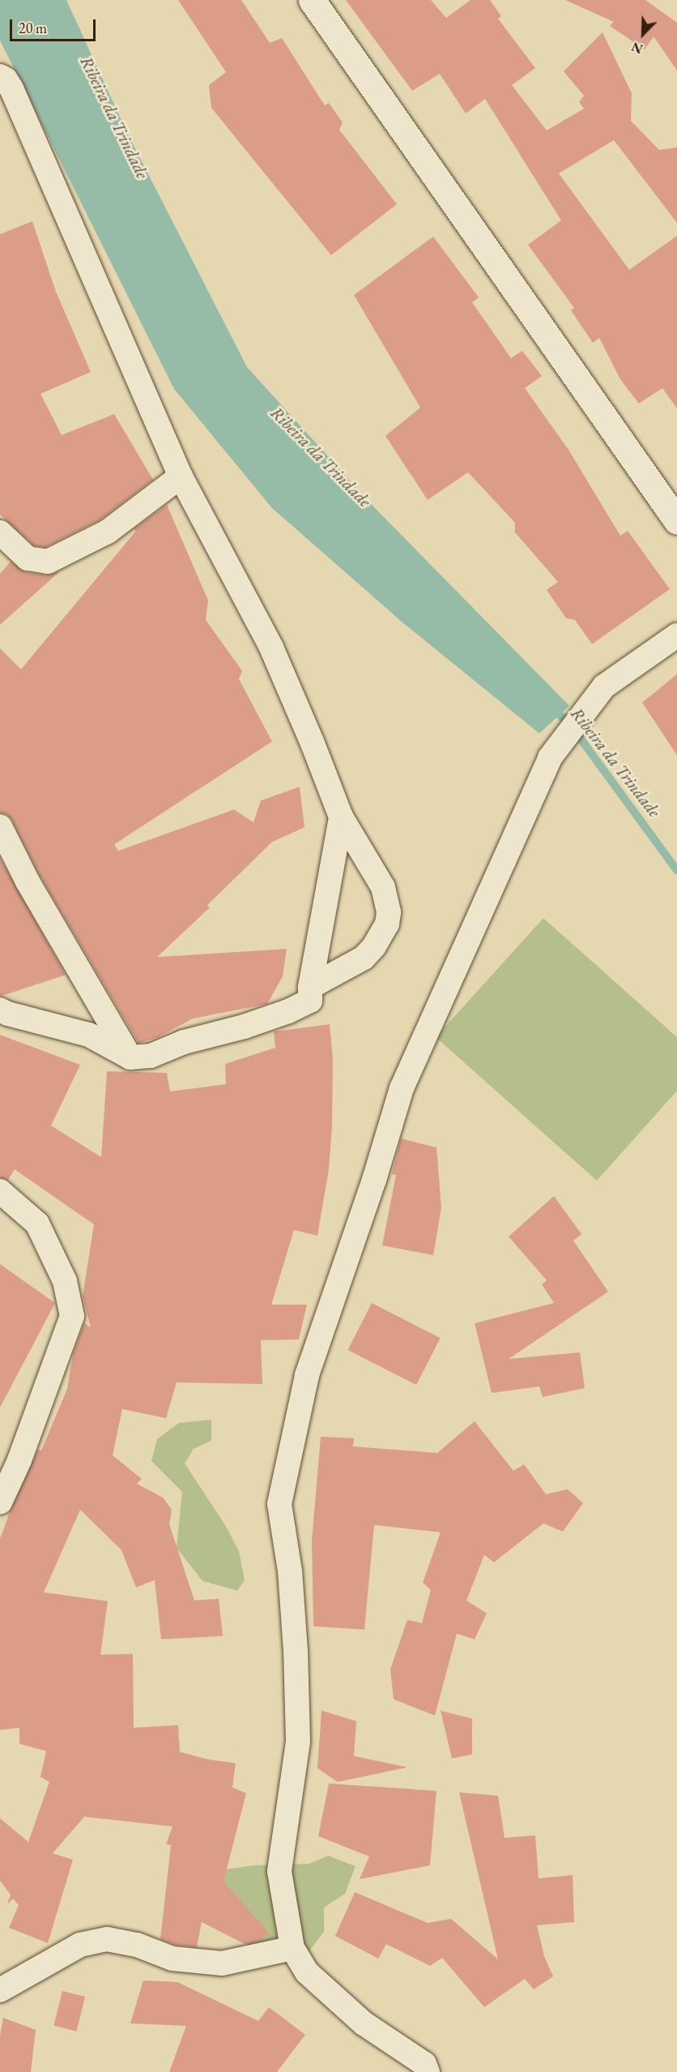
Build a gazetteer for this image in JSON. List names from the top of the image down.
{
  "water": ["Ribeira da Trindade"],
  "scale_bar": "20 m",
  "north": "bottom left"
}
